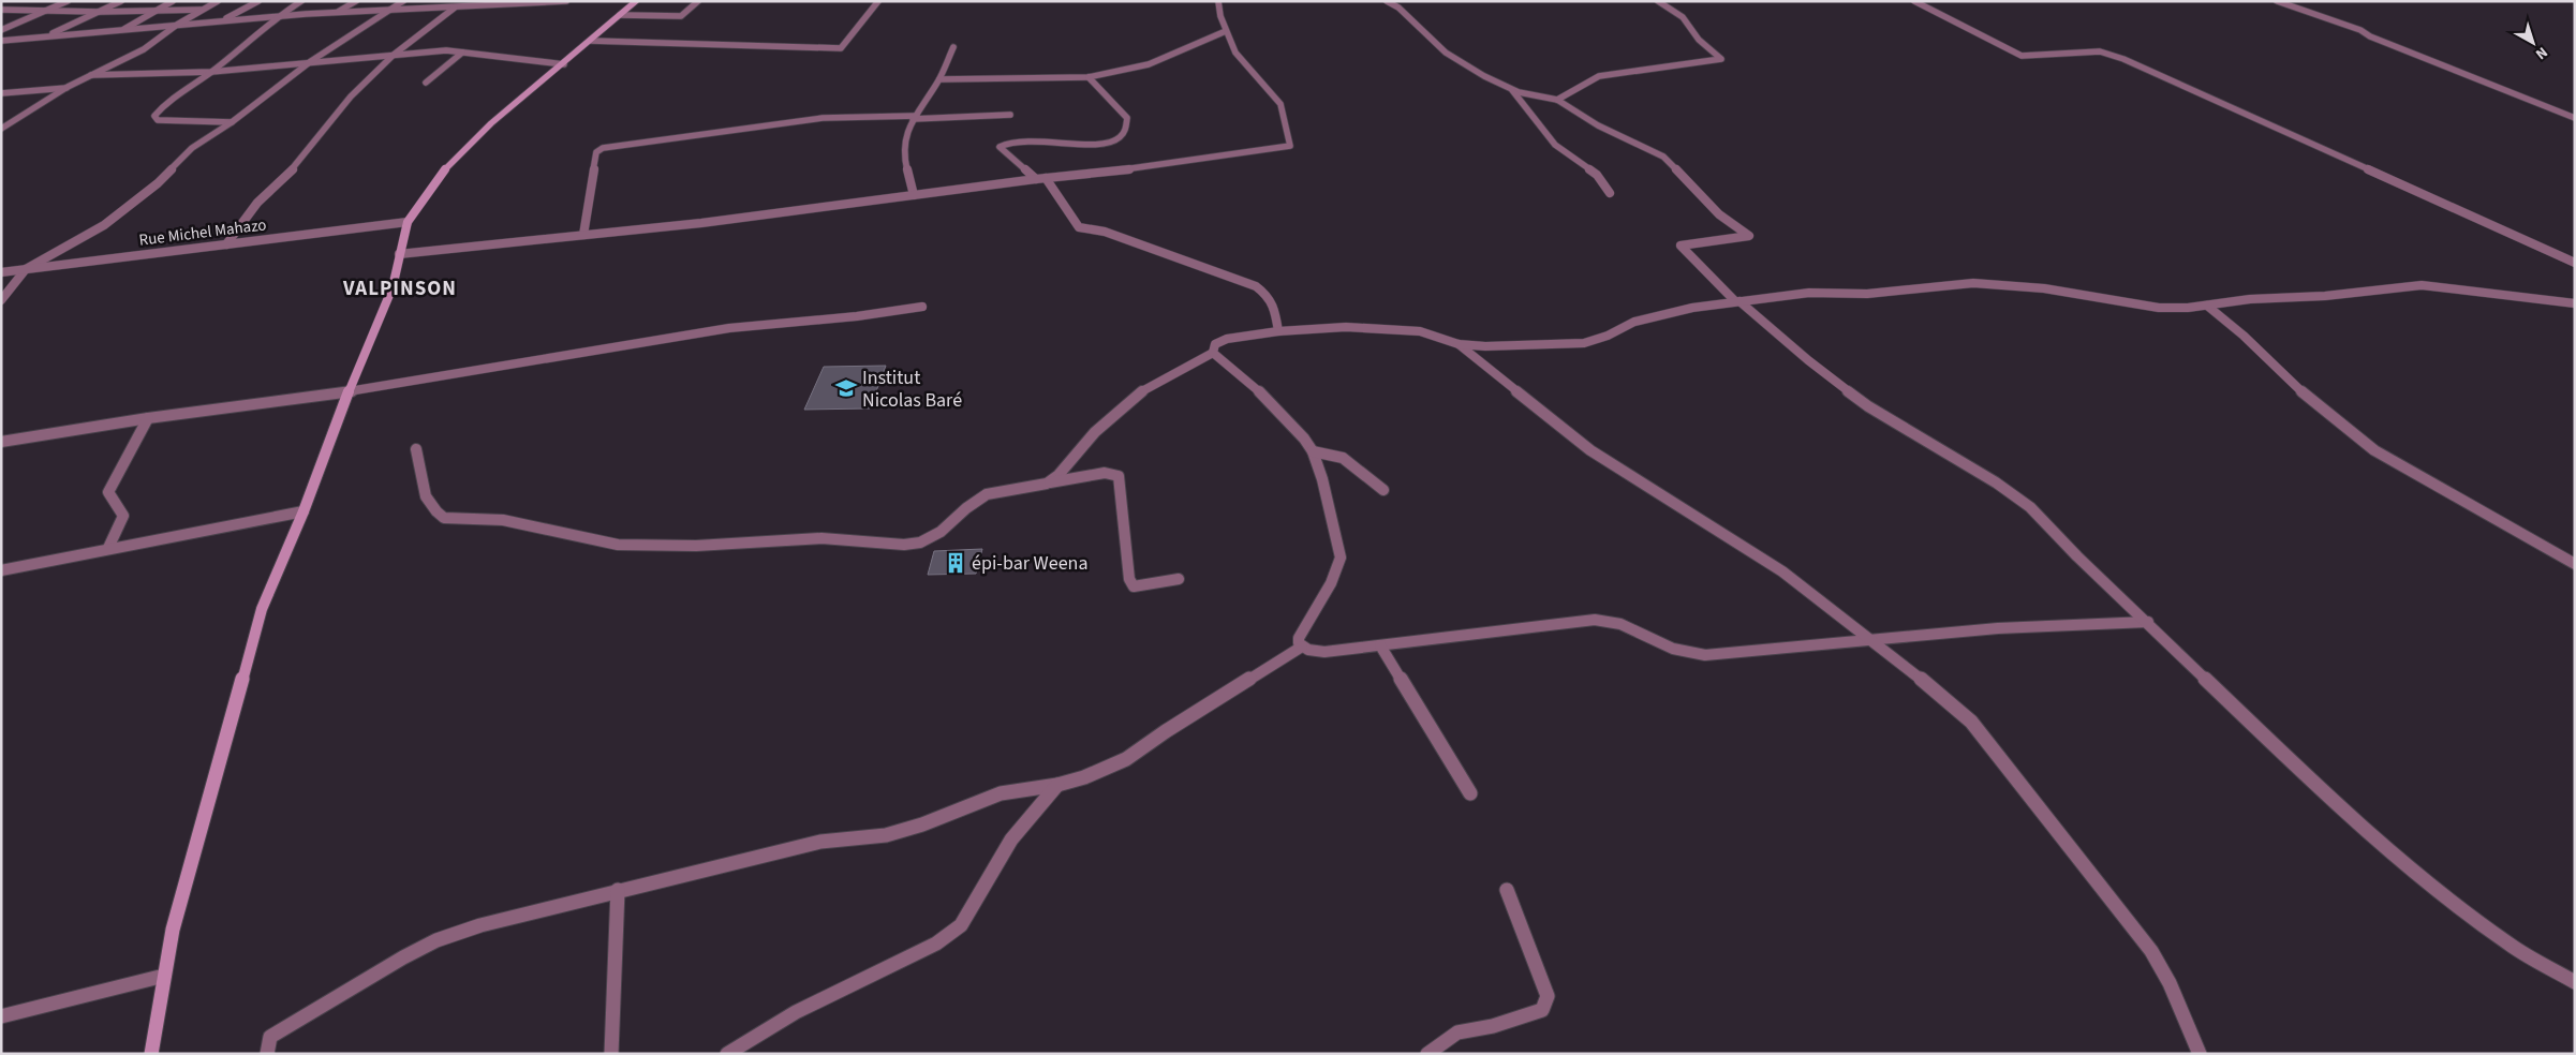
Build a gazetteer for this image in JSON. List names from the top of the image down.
{
  "streets": {
    "street": ["Rue Michel Mahazo"]
  },
  "districts": ["VALPINSON"],
  "places": {
    "school or university": ["Institut Nicolas Baré"],
    "building": ["épi-bar Weena"]
  },
  "north": "bottom right"
}
